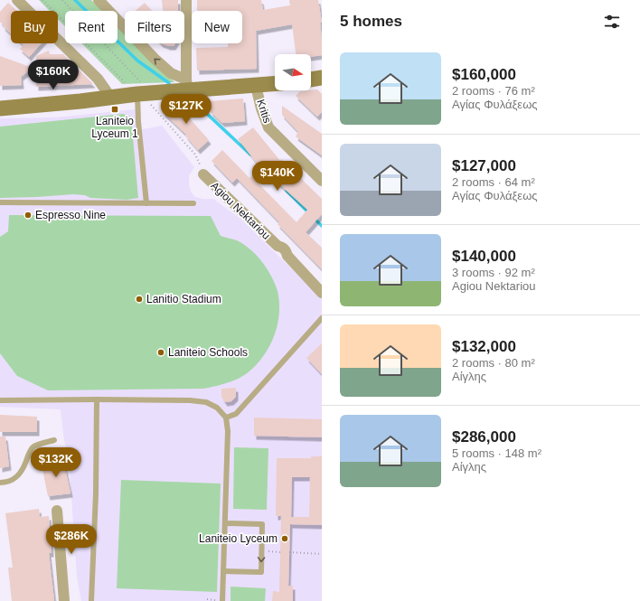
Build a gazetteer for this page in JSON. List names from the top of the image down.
{
  "streets": {
    "street": ["Kritis", "Agiou Nektariou"]
  },
  "places": {
    "transit": ["Laniteio Lyceum 1"],
    "other": [
      "Espresso Nine",
      "Lanitio Stadium",
      "Laniteio Schools",
      "Laniteio Lyceum"
    ]
  },
  "north": "right",
  "page": {
    "heading": "5 homes",
    "chip": [
      "Buy",
      "Rent",
      "Filters",
      "New"
    ],
    "list": [
      {
        "name": "$160,000",
        "note": "2 rooms · 76 m² · Αγίας Φυλάξεως"
      },
      {
        "name": "$127,000",
        "note": "2 rooms · 64 m² · Αγίας Φυλάξεως"
      },
      {
        "name": "$140,000",
        "note": "3 rooms · 92 m² · Agiou Nektariou"
      },
      {
        "name": "$132,000",
        "note": "2 rooms · 80 m² · Αίγλης"
      },
      {
        "name": "$286,000",
        "note": "5 rooms · 148 m² · Αίγλης"
      }
    ],
    "price": [
      "$160K",
      "$127K",
      "$140K",
      "$132K",
      "$286K"
    ]
  }
}
